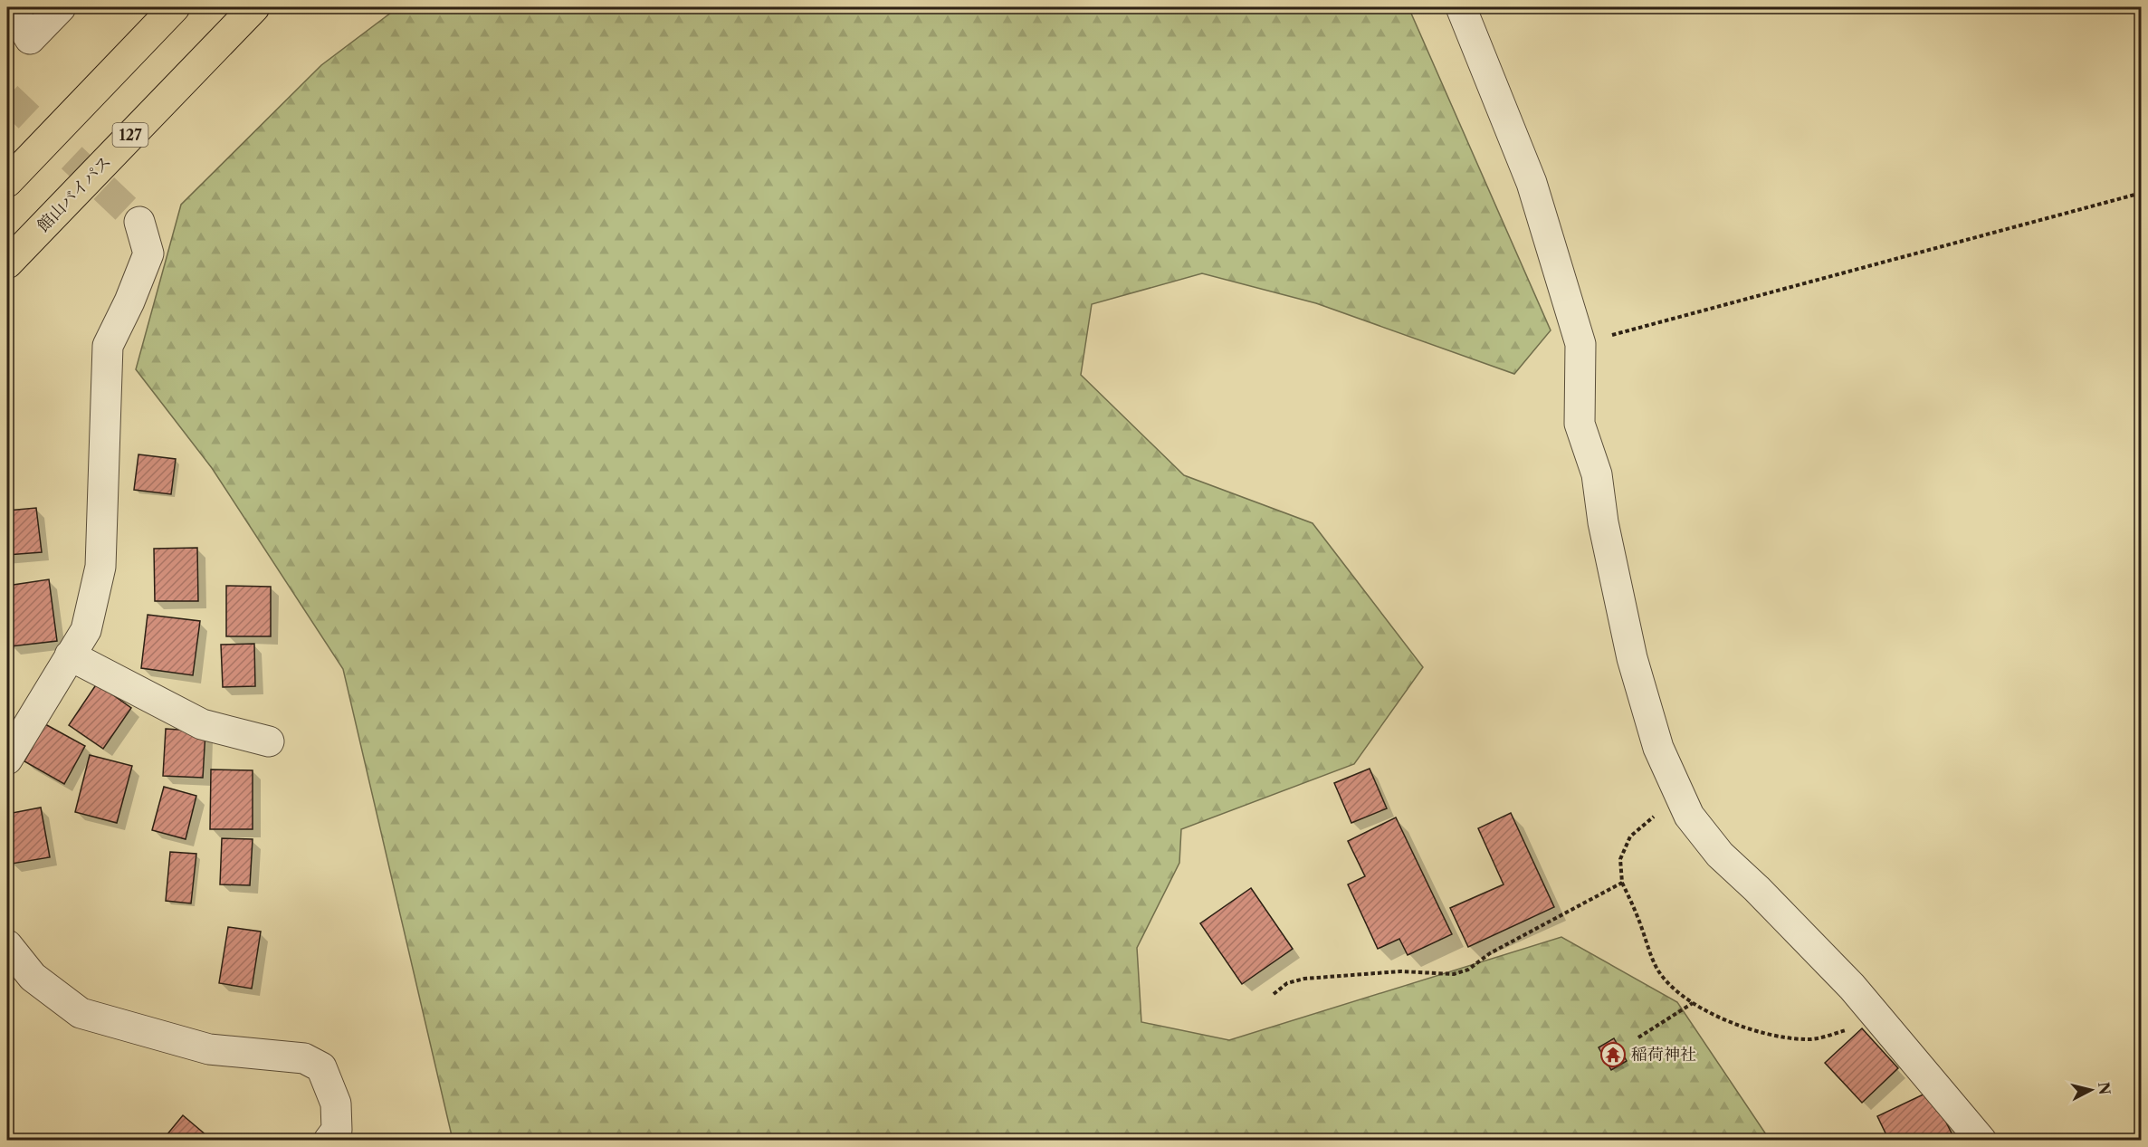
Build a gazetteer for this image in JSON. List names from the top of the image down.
{
  "streets": {
    "highway": ["127", "館山バイパス"]
  },
  "places": {
    "temple": ["稲荷神社"]
  },
  "north": "right"
}
